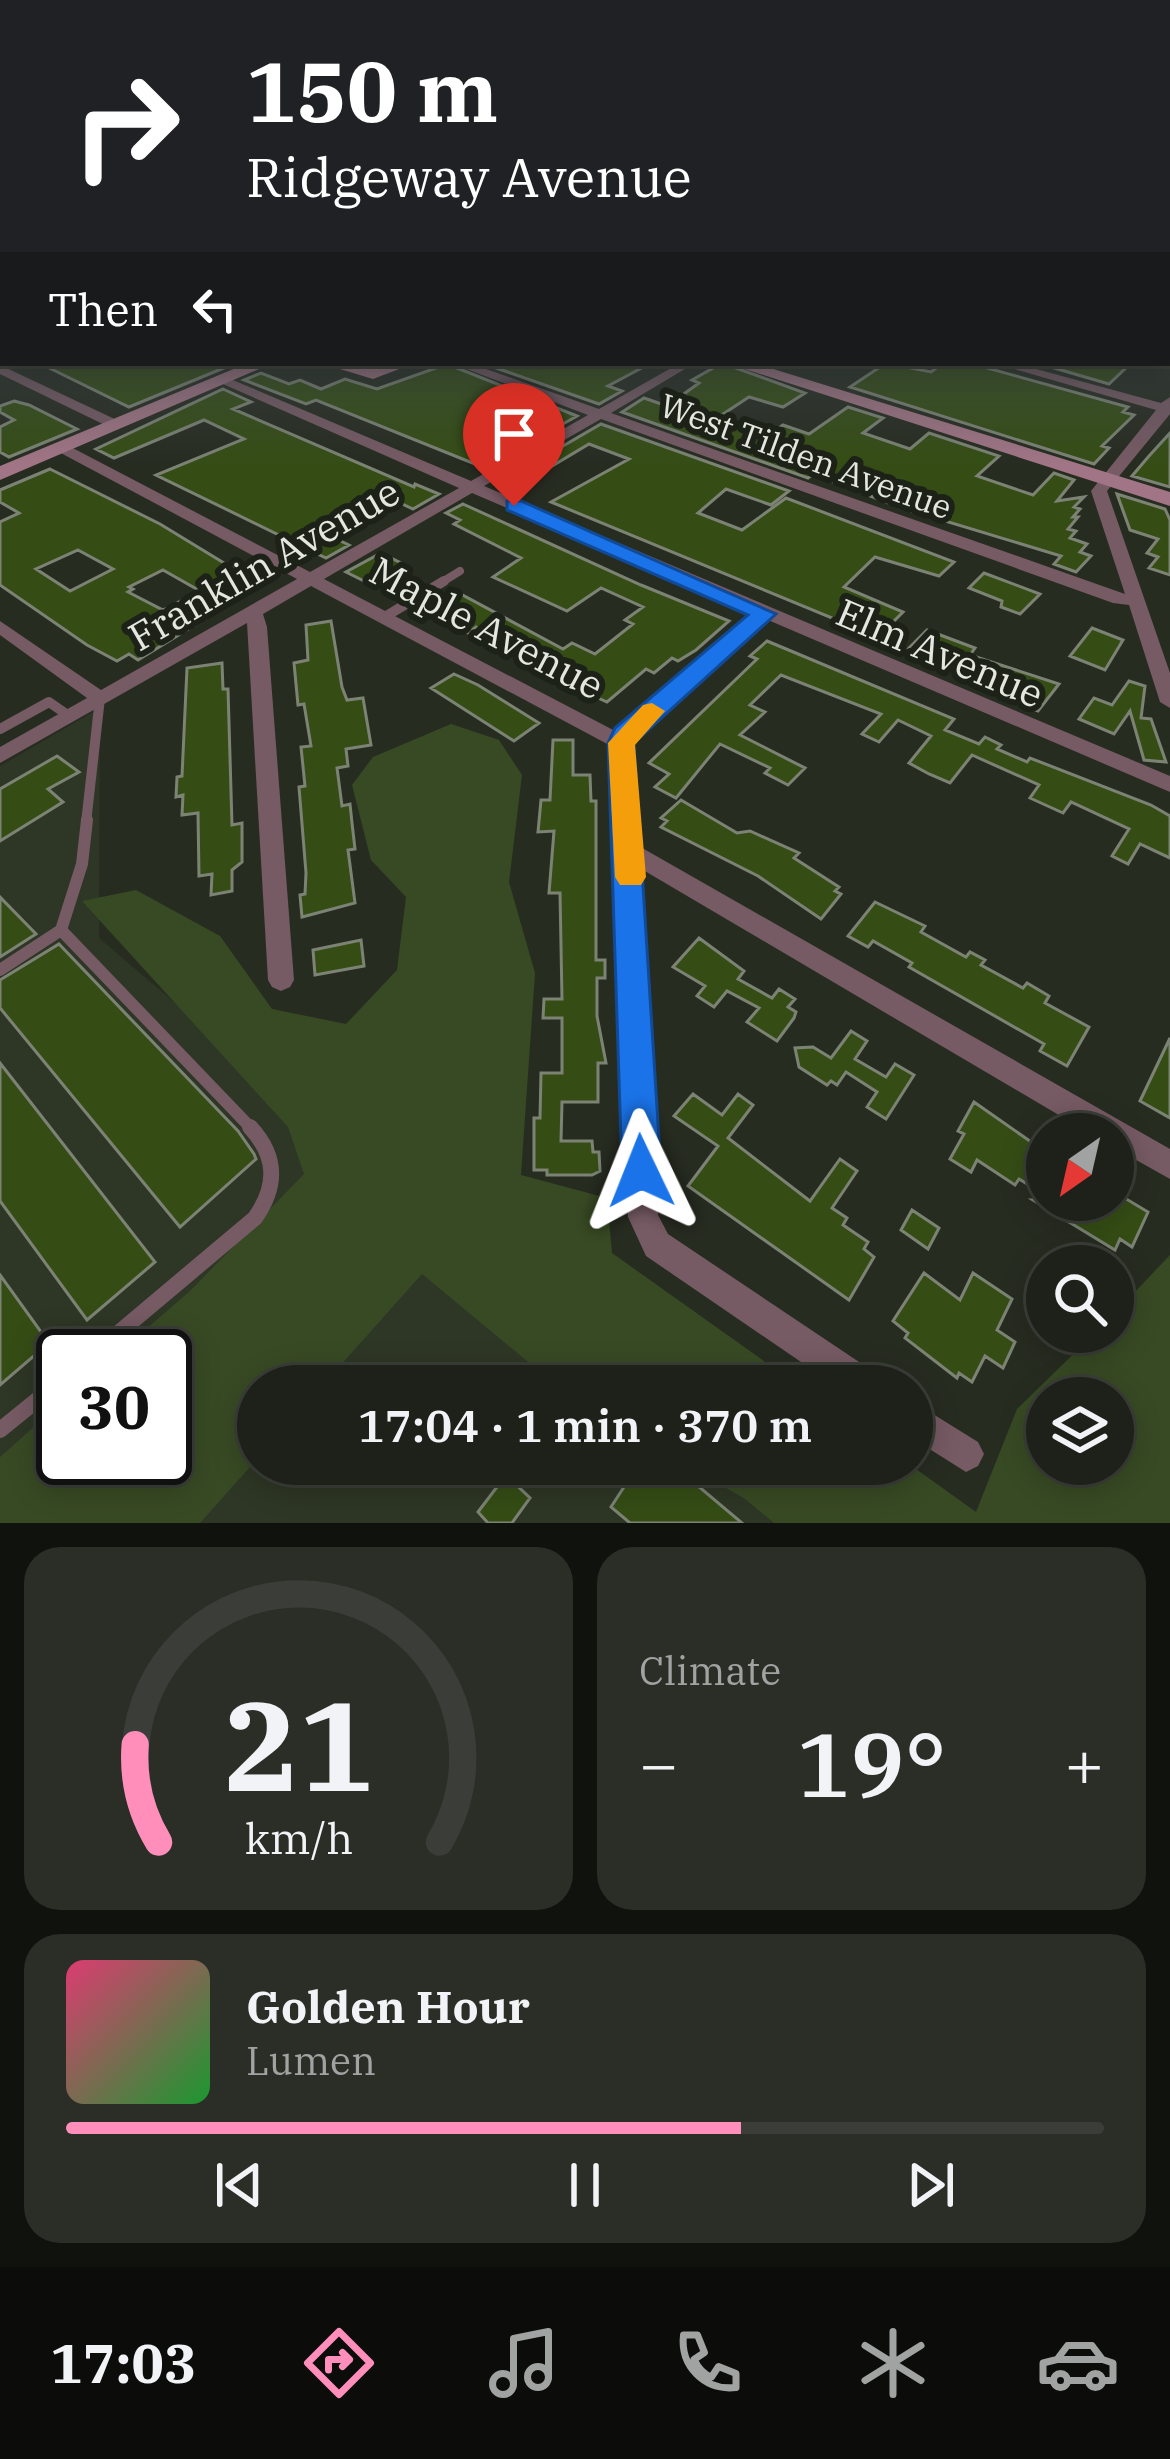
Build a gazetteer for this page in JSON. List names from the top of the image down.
{
  "streets": {
    "street": [
      "West Tilden Avenue",
      "Franklin Avenue",
      "Maple Avenue",
      "Elm Avenue"
    ]
  },
  "crossings": [
    ["West Tilden Avenue", "Franklin Avenue"],
    ["Franklin Avenue", "Maple Avenue"],
    ["Franklin Avenue", "Elm Avenue"]
  ],
  "north": "bottom left",
  "page": {
    "turn": ["150 m", "Ridgeway Avenue"],
    "then": "Then",
    "limit": "30",
    "trip": "17:04 · 1 min · 370 m",
    "tile": "Climate",
    "heat": ["−", "19°", "+"],
    "song": ["Golden Hour", "Lumen"],
    "tabs": "17:03",
    "gauge": ["21", "km/h"]
  }
}
